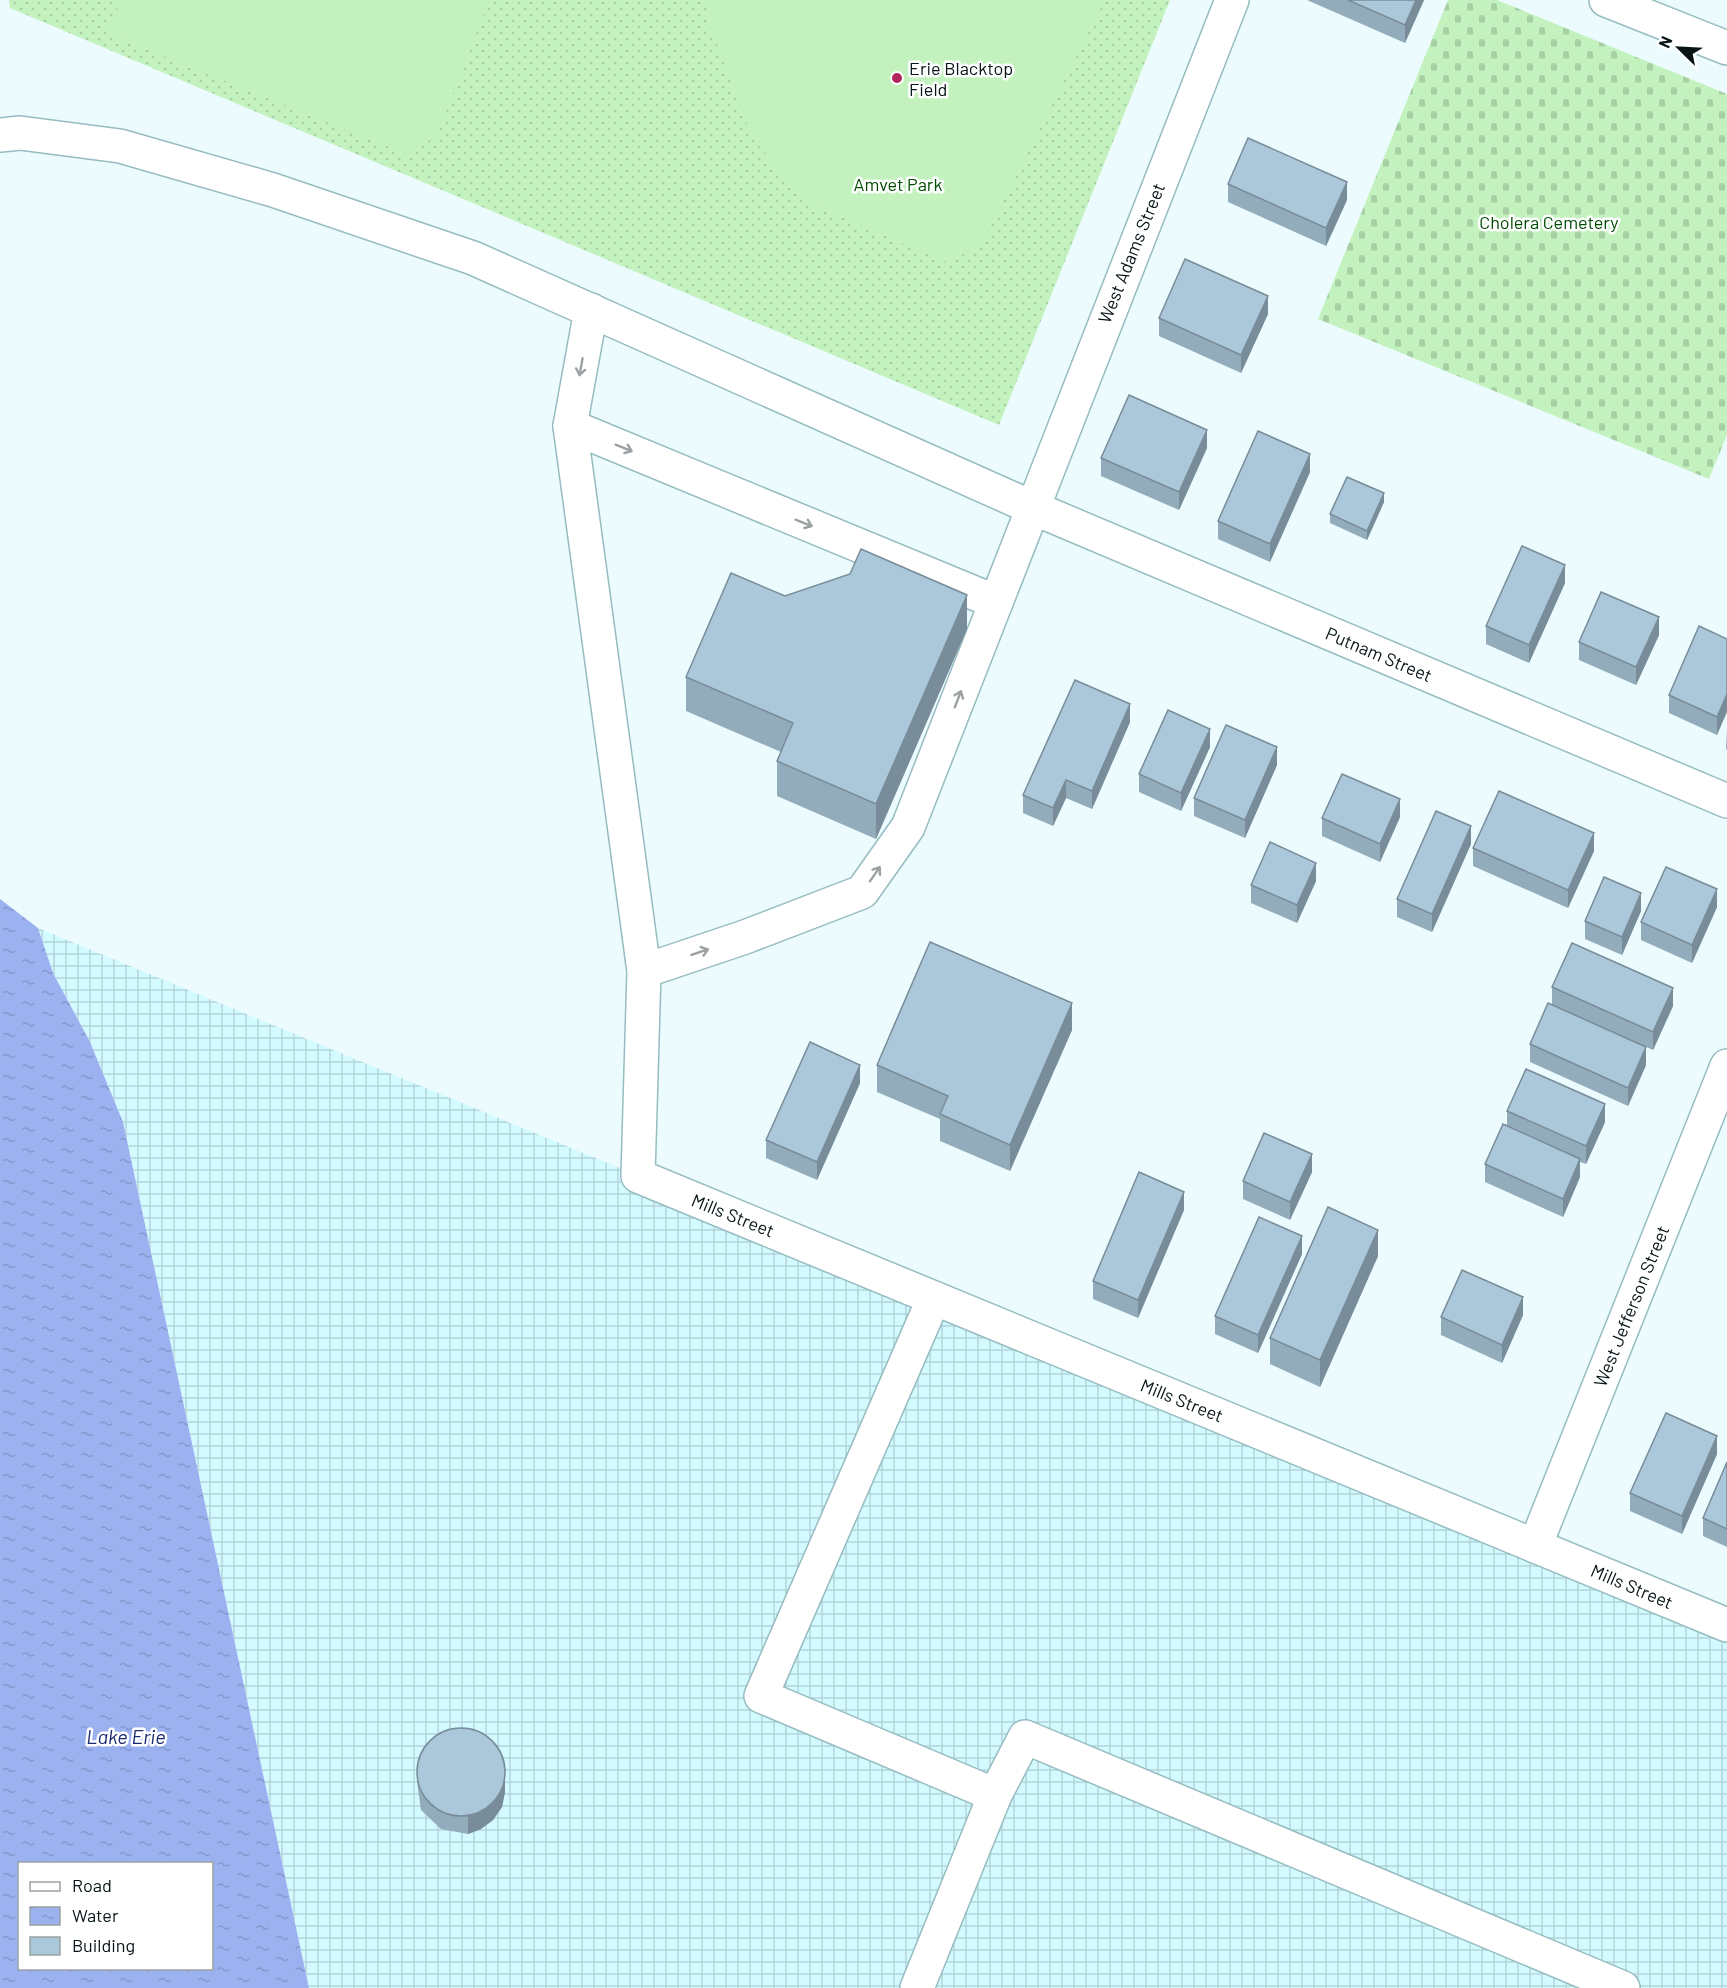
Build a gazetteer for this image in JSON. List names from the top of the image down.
{
  "streets": {
    "street": [
      "West Adams Street",
      "Putnam Street",
      "Mills Street",
      "West Jefferson Street"
    ]
  },
  "crossings": [
    ["West Adams Street", "Putnam Street"],
    ["West Adams Street", "Mills Street"],
    ["Mills Street", "West Jefferson Street"]
  ],
  "one_way": ["West Adams Street"],
  "water": ["Lake Erie"],
  "parks": ["Amvet Park", "Cholera Cemetery"],
  "places": ["Erie Blacktop Field"],
  "legend": ["Road", "Water", "Building"],
  "north": "top left"
}
